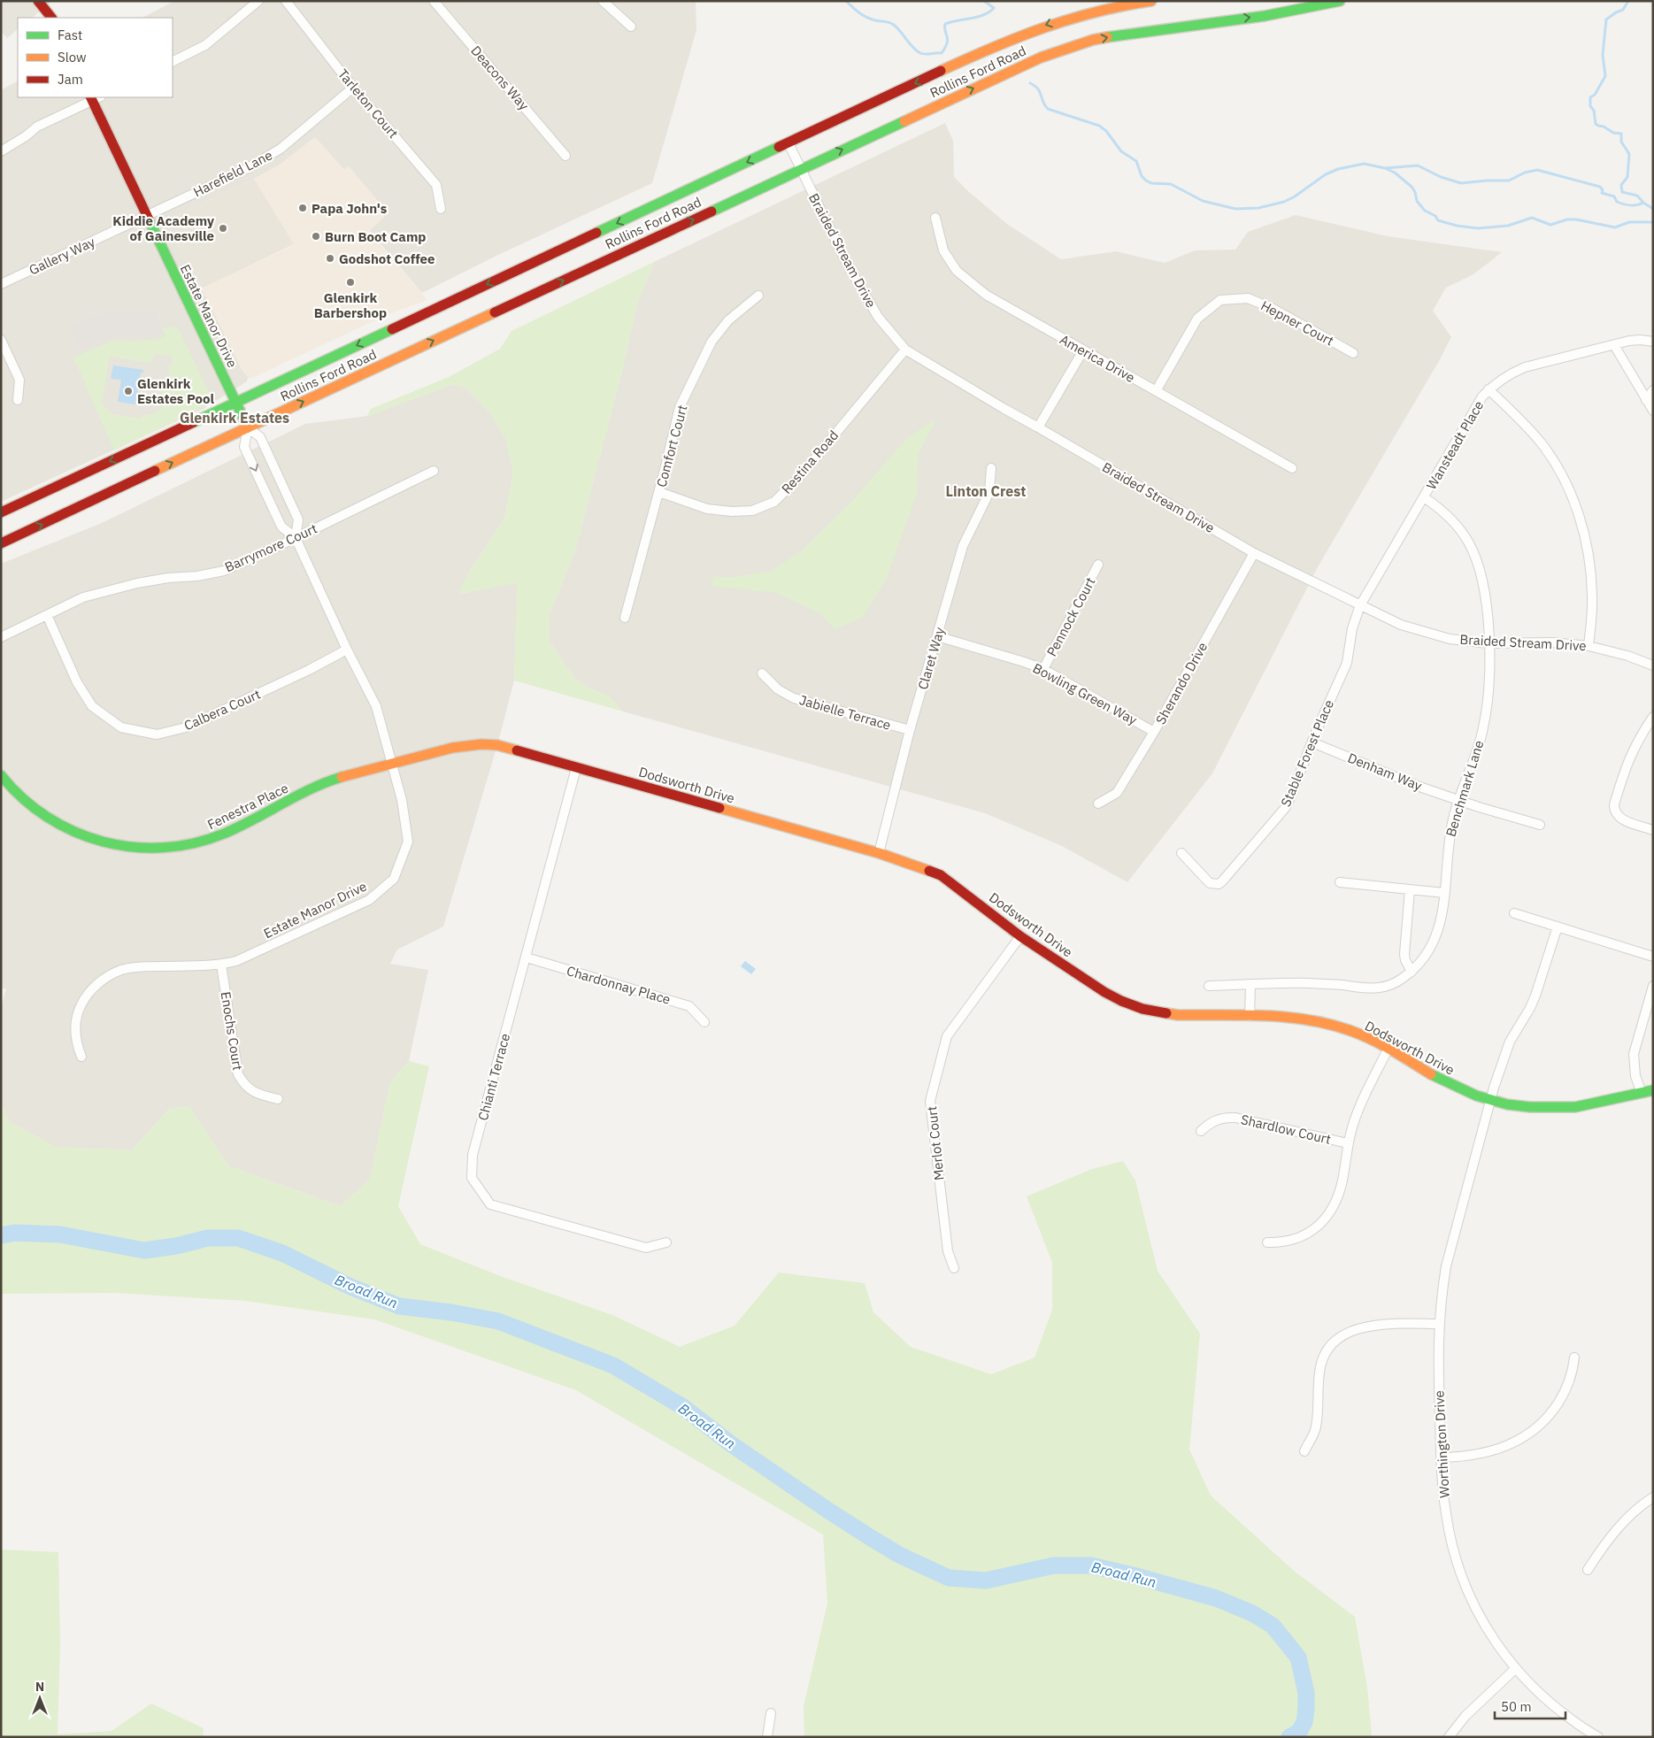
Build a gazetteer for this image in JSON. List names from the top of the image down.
{
  "streets": {
    "main road": [
      "Rollins Ford Road",
      "Estate Manor Drive",
      "Dodsworth Drive",
      "Fenestra Place"
    ],
    "street": [
      "Deacons Way",
      "Tarleton Court",
      "Harefield Lane",
      "Braided Stream Drive",
      "Gallery Way",
      "Hepner Court",
      "America Drive",
      "Wansteadt Place",
      "Comfort Court",
      "Restina Road",
      "Barrymore Court",
      "Pennock Court",
      "Claret Way",
      "Sherando Drive",
      "Bowling Green Way",
      "Calbera Court",
      "Jabielle Terrace",
      "Stable Forest Place",
      "Denham Way",
      "Benchmark Lane",
      "Chardonnay Place",
      "Enochs Court",
      "Chianti Terrace",
      "Shardlow Court",
      "Merlot Court",
      "Worthington Drive"
    ]
  },
  "crossings": [
    ["Rollins Ford Road", "Braided Stream Drive"],
    ["Rollins Ford Road", "Estate Manor Drive"],
    ["Tarleton Court", "Harefield Lane"],
    ["Harefield Lane", "Gallery Way"],
    ["Harefield Lane", "Estate Manor Drive"],
    ["Braided Stream Drive", "Wansteadt Place"],
    ["Braided Stream Drive", "Restina Road"],
    ["Braided Stream Drive", "Sherando Drive"],
    ["Braided Stream Drive", "Stable Forest Place"],
    ["Braided Stream Drive", "Benchmark Lane"],
    ["Gallery Way", "Estate Manor Drive"],
    ["Estate Manor Drive", "Barrymore Court"],
    ["Estate Manor Drive", "Calbera Court"],
    ["Estate Manor Drive", "Dodsworth Drive"],
    ["Estate Manor Drive", "Fenestra Place"],
    ["Estate Manor Drive", "Enochs Court"],
    ["Hepner Court", "America Drive"],
    ["Wansteadt Place", "Stable Forest Place"],
    ["Wansteadt Place", "Benchmark Lane"],
    ["Comfort Court", "Restina Road"],
    ["Barrymore Court", "Calbera Court"],
    ["Pennock Court", "Bowling Green Way"],
    ["Claret Way", "Bowling Green Way"],
    ["Claret Way", "Jabielle Terrace"],
    ["Claret Way", "Dodsworth Drive"],
    ["Sherando Drive", "Bowling Green Way"],
    ["Stable Forest Place", "Denham Way"],
    ["Denham Way", "Benchmark Lane"],
    ["Dodsworth Drive", "Fenestra Place"],
    ["Dodsworth Drive", "Chianti Terrace"],
    ["Dodsworth Drive", "Merlot Court"],
    ["Dodsworth Drive", "Worthington Drive"],
    ["Chardonnay Place", "Chianti Terrace"]
  ],
  "districts": ["Glenkirk Estates", "Linton Crest"],
  "water": ["Broad Run"],
  "places": [
    "Papa John's",
    "Kiddie Academy of Gainesville",
    "Burn Boot Camp",
    "Godshot Coffee",
    "Glenkirk Barbershop",
    "Glenkirk Estates Pool"
  ],
  "legend": ["Fast", "Slow", "Jam"],
  "scale_bar": "50 m",
  "north": "top"
}
